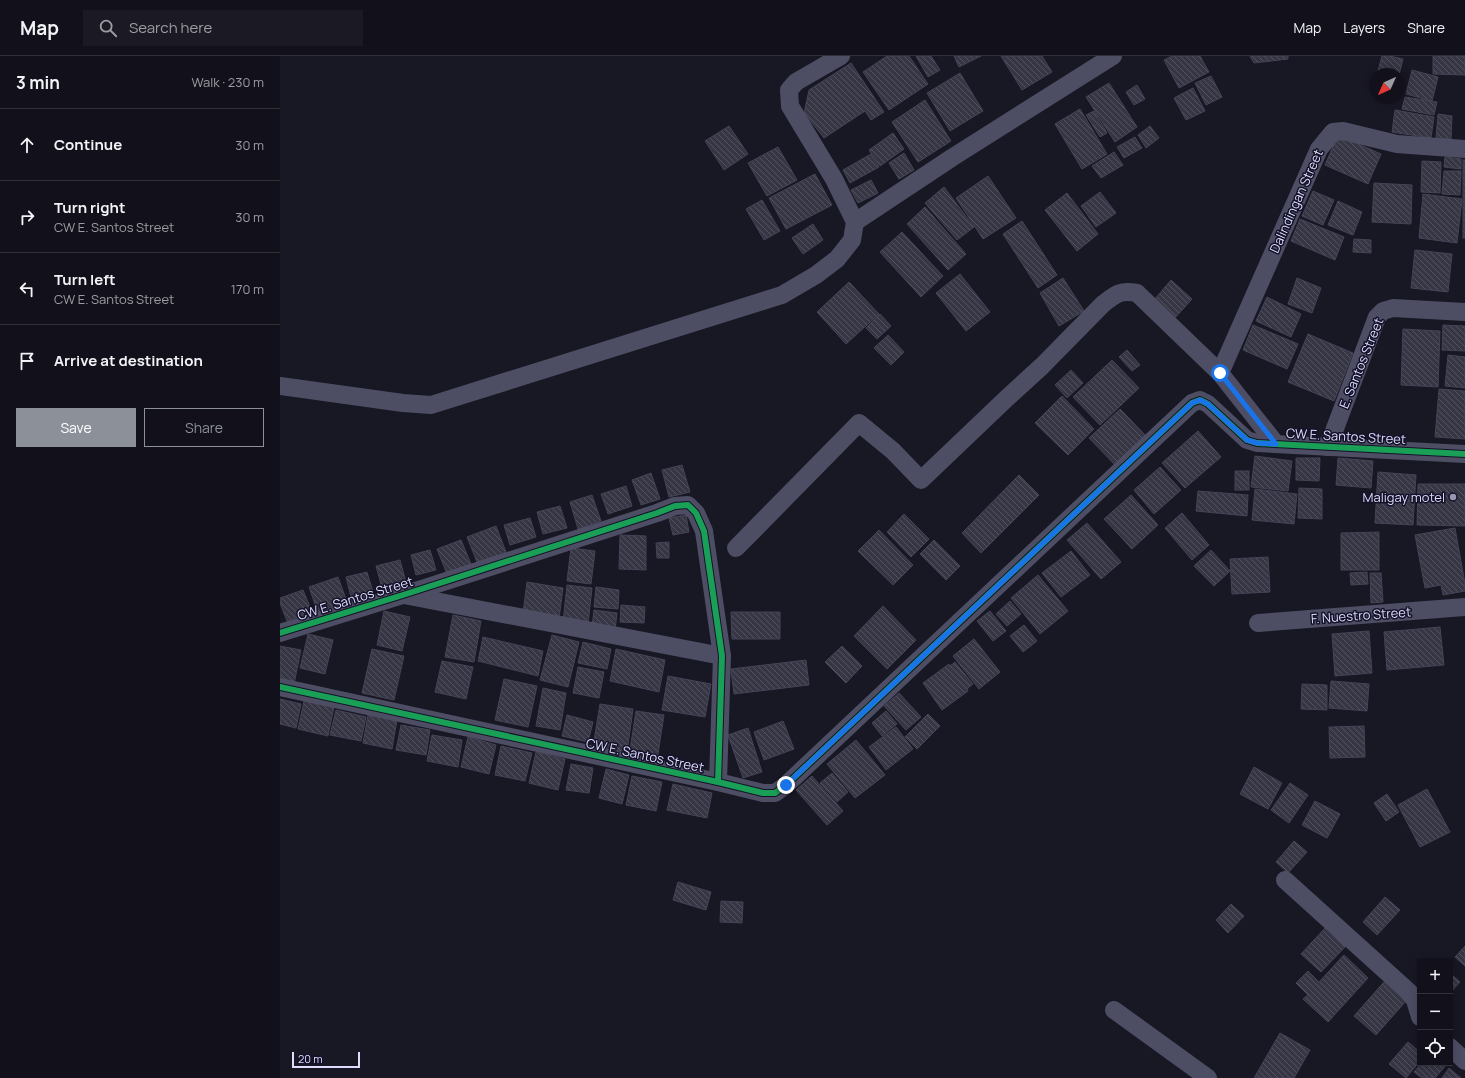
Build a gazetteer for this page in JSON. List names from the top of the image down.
{
  "streets": {
    "street": [
      "Dalindingan Street",
      "E. Santos Street",
      "CW E. Santos Street",
      "F. Nuestro Street"
    ]
  },
  "crossings": [
    ["E. Santos Street", "CW E. Santos Street"]
  ],
  "places": ["Maligay motel"],
  "scale_bar": "20 m",
  "north": "bottom left",
  "page": {
    "header": "Map",
    "search": "Search here",
    "nav": ["Map", "Layers", "Share"],
    "heading": ["3 min", "Walk · 230 m"],
    "list": [
      ["Continue", "30 m"],
      ["Turn right", "CW E. Santos Street", "30 m"],
      ["Turn left", "CW E. Santos Street", "170 m"],
      "Arrive at destination"
    ],
    "buttons": ["Save", "Share"],
    "map_buttons": ["+", "−"],
    "scale": "20 m"
  }
}
